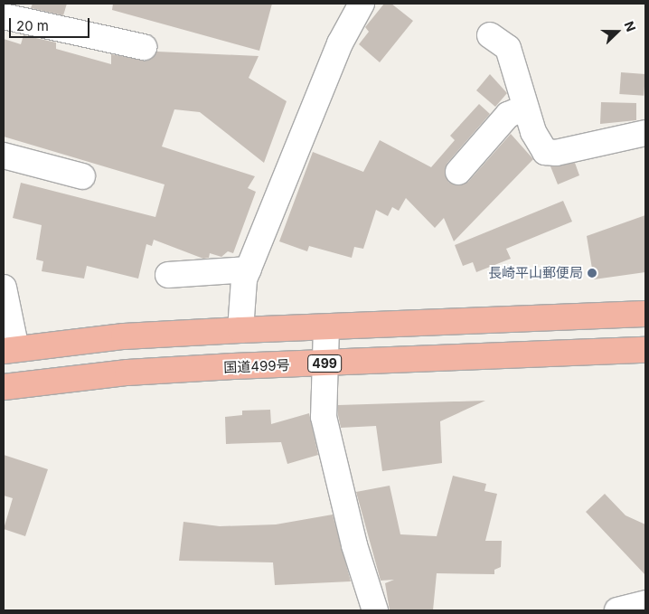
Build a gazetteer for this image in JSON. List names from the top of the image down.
{
  "streets": {
    "highway": ["499", "国道499号"]
  },
  "places": ["長崎平山郵便局"],
  "scale_bar": "20 m",
  "north": "right"
}
